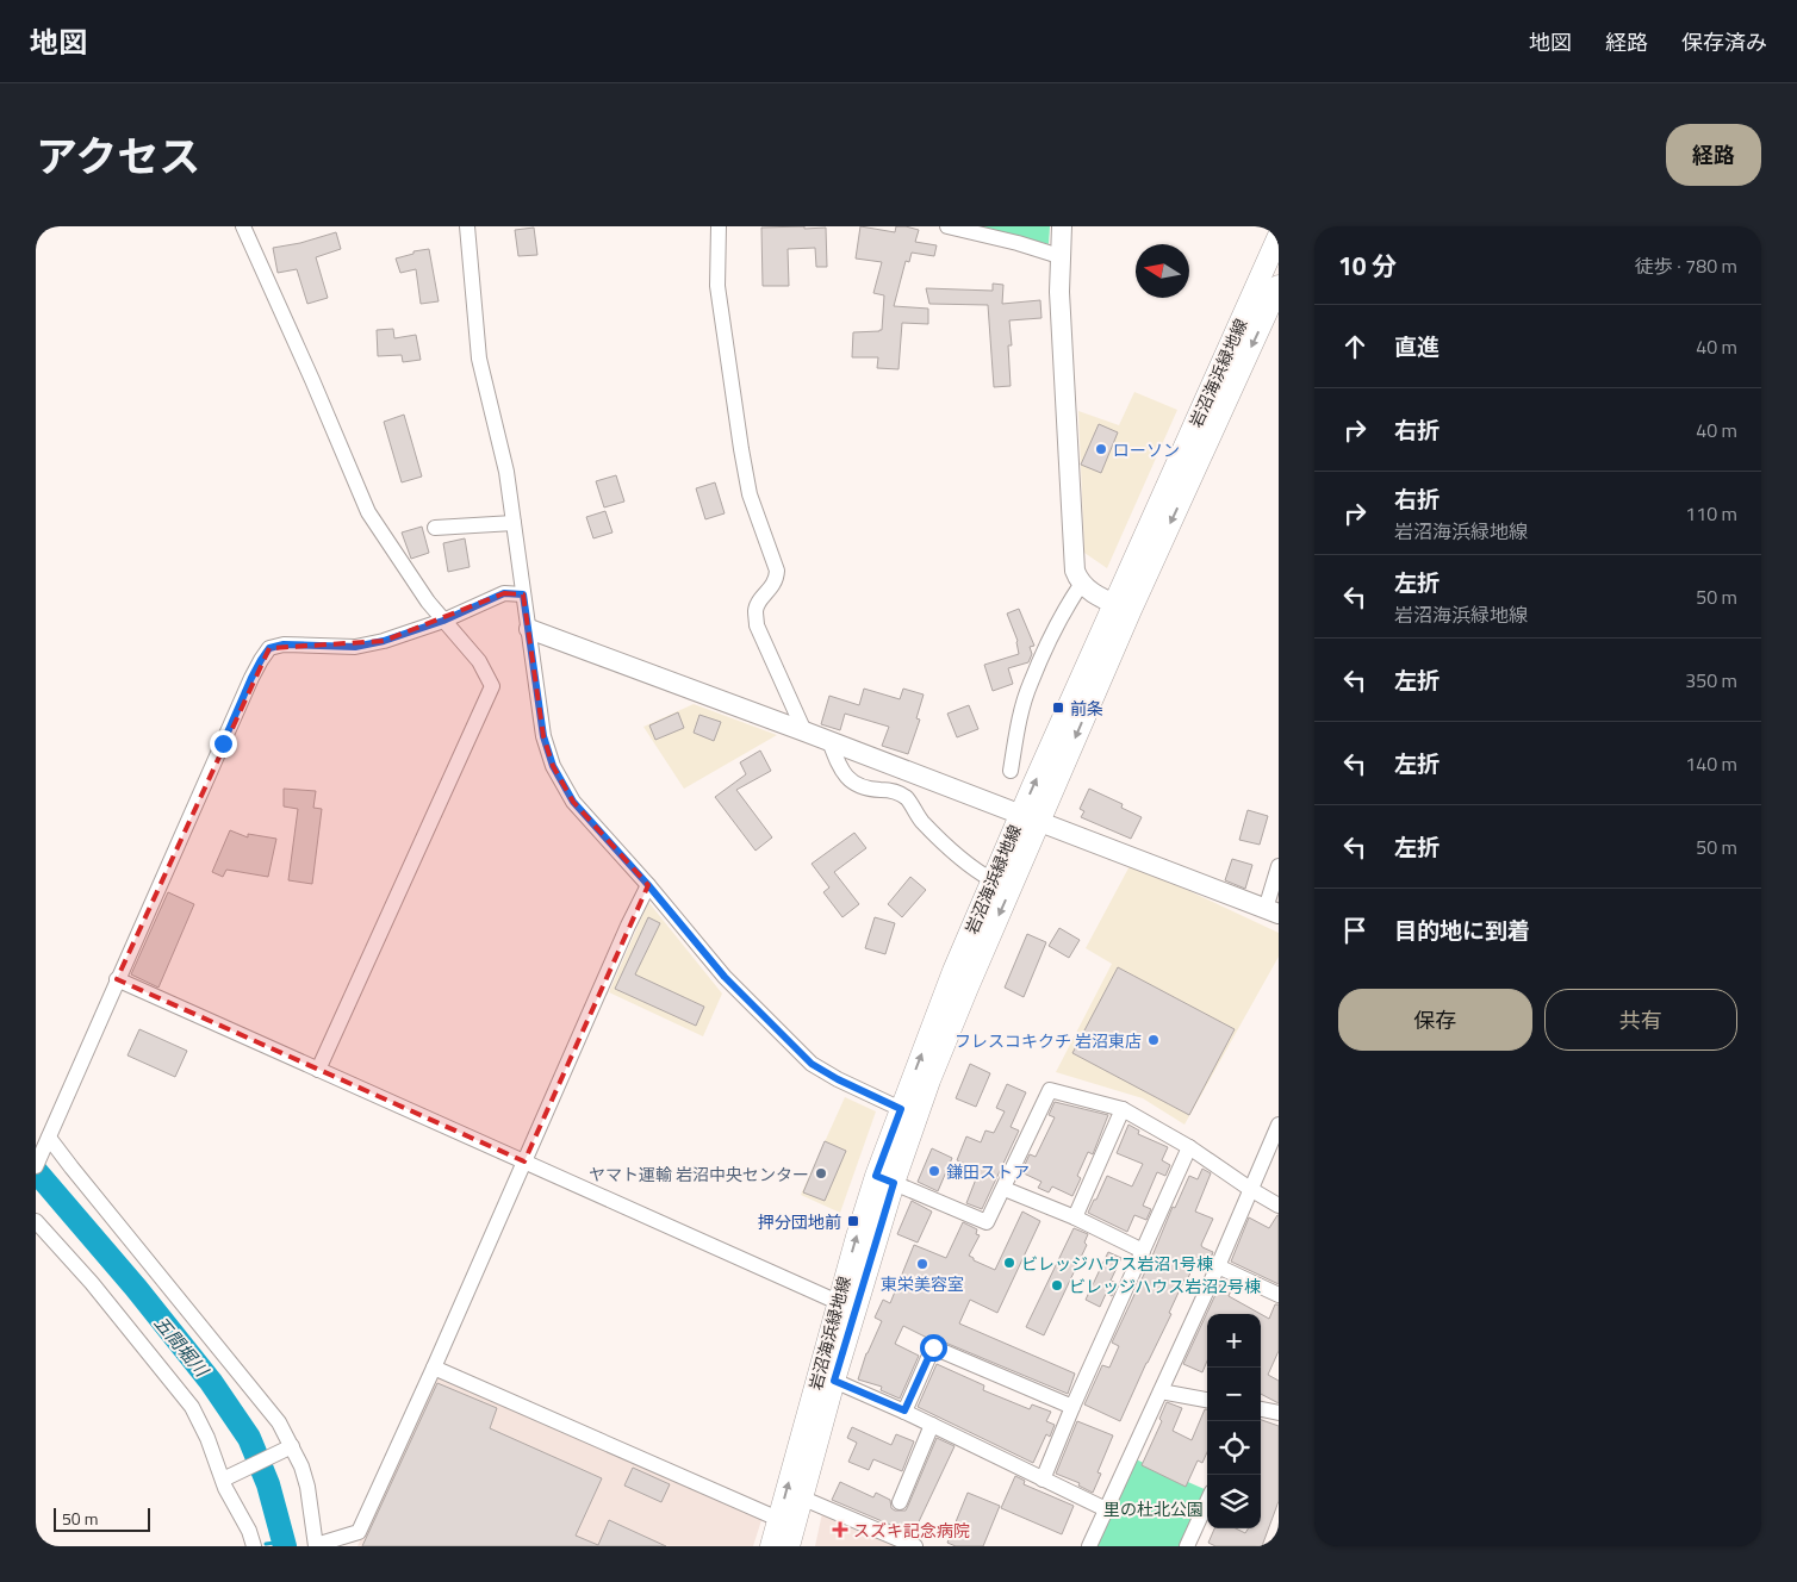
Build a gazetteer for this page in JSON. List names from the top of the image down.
{
  "streets": {
    "main road": ["岩沼海浜緑地線"]
  },
  "water": ["五間堀川"],
  "parks": ["里の杜北公園"],
  "places": {
    "other": [
      "ローソン",
      "フレスコキクチ 岩沼東店",
      "鎌田ストア",
      "ヤマト運輸 岩沼中央センター",
      "ビレッジハウス岩沼1号棟",
      "東栄美容室",
      "ビレッジハウス岩沼2号棟"
    ],
    "transit": ["前条", "押分団地前"],
    "health": ["スズキ記念病院"]
  },
  "scale_bar": "50 m",
  "north": "left",
  "page": {
    "header": "地図",
    "nav": ["地図", "経路", "保存済み"],
    "title": "アクセス",
    "buttons": [
      "経路",
      ["保存", "共有"]
    ],
    "heading": ["10 分", "徒歩 · 780 m"],
    "list": [
      ["直進", "40 m"],
      ["右折", "40 m"],
      ["右折", "岩沼海浜緑地線", "110 m"],
      ["左折", "岩沼海浜緑地線", "50 m"],
      ["左折", "350 m"],
      ["左折", "140 m"],
      ["左折", "50 m"],
      "目的地に到着"
    ],
    "map_buttons": ["+", "−"],
    "scale": "50 m"
  }
}
